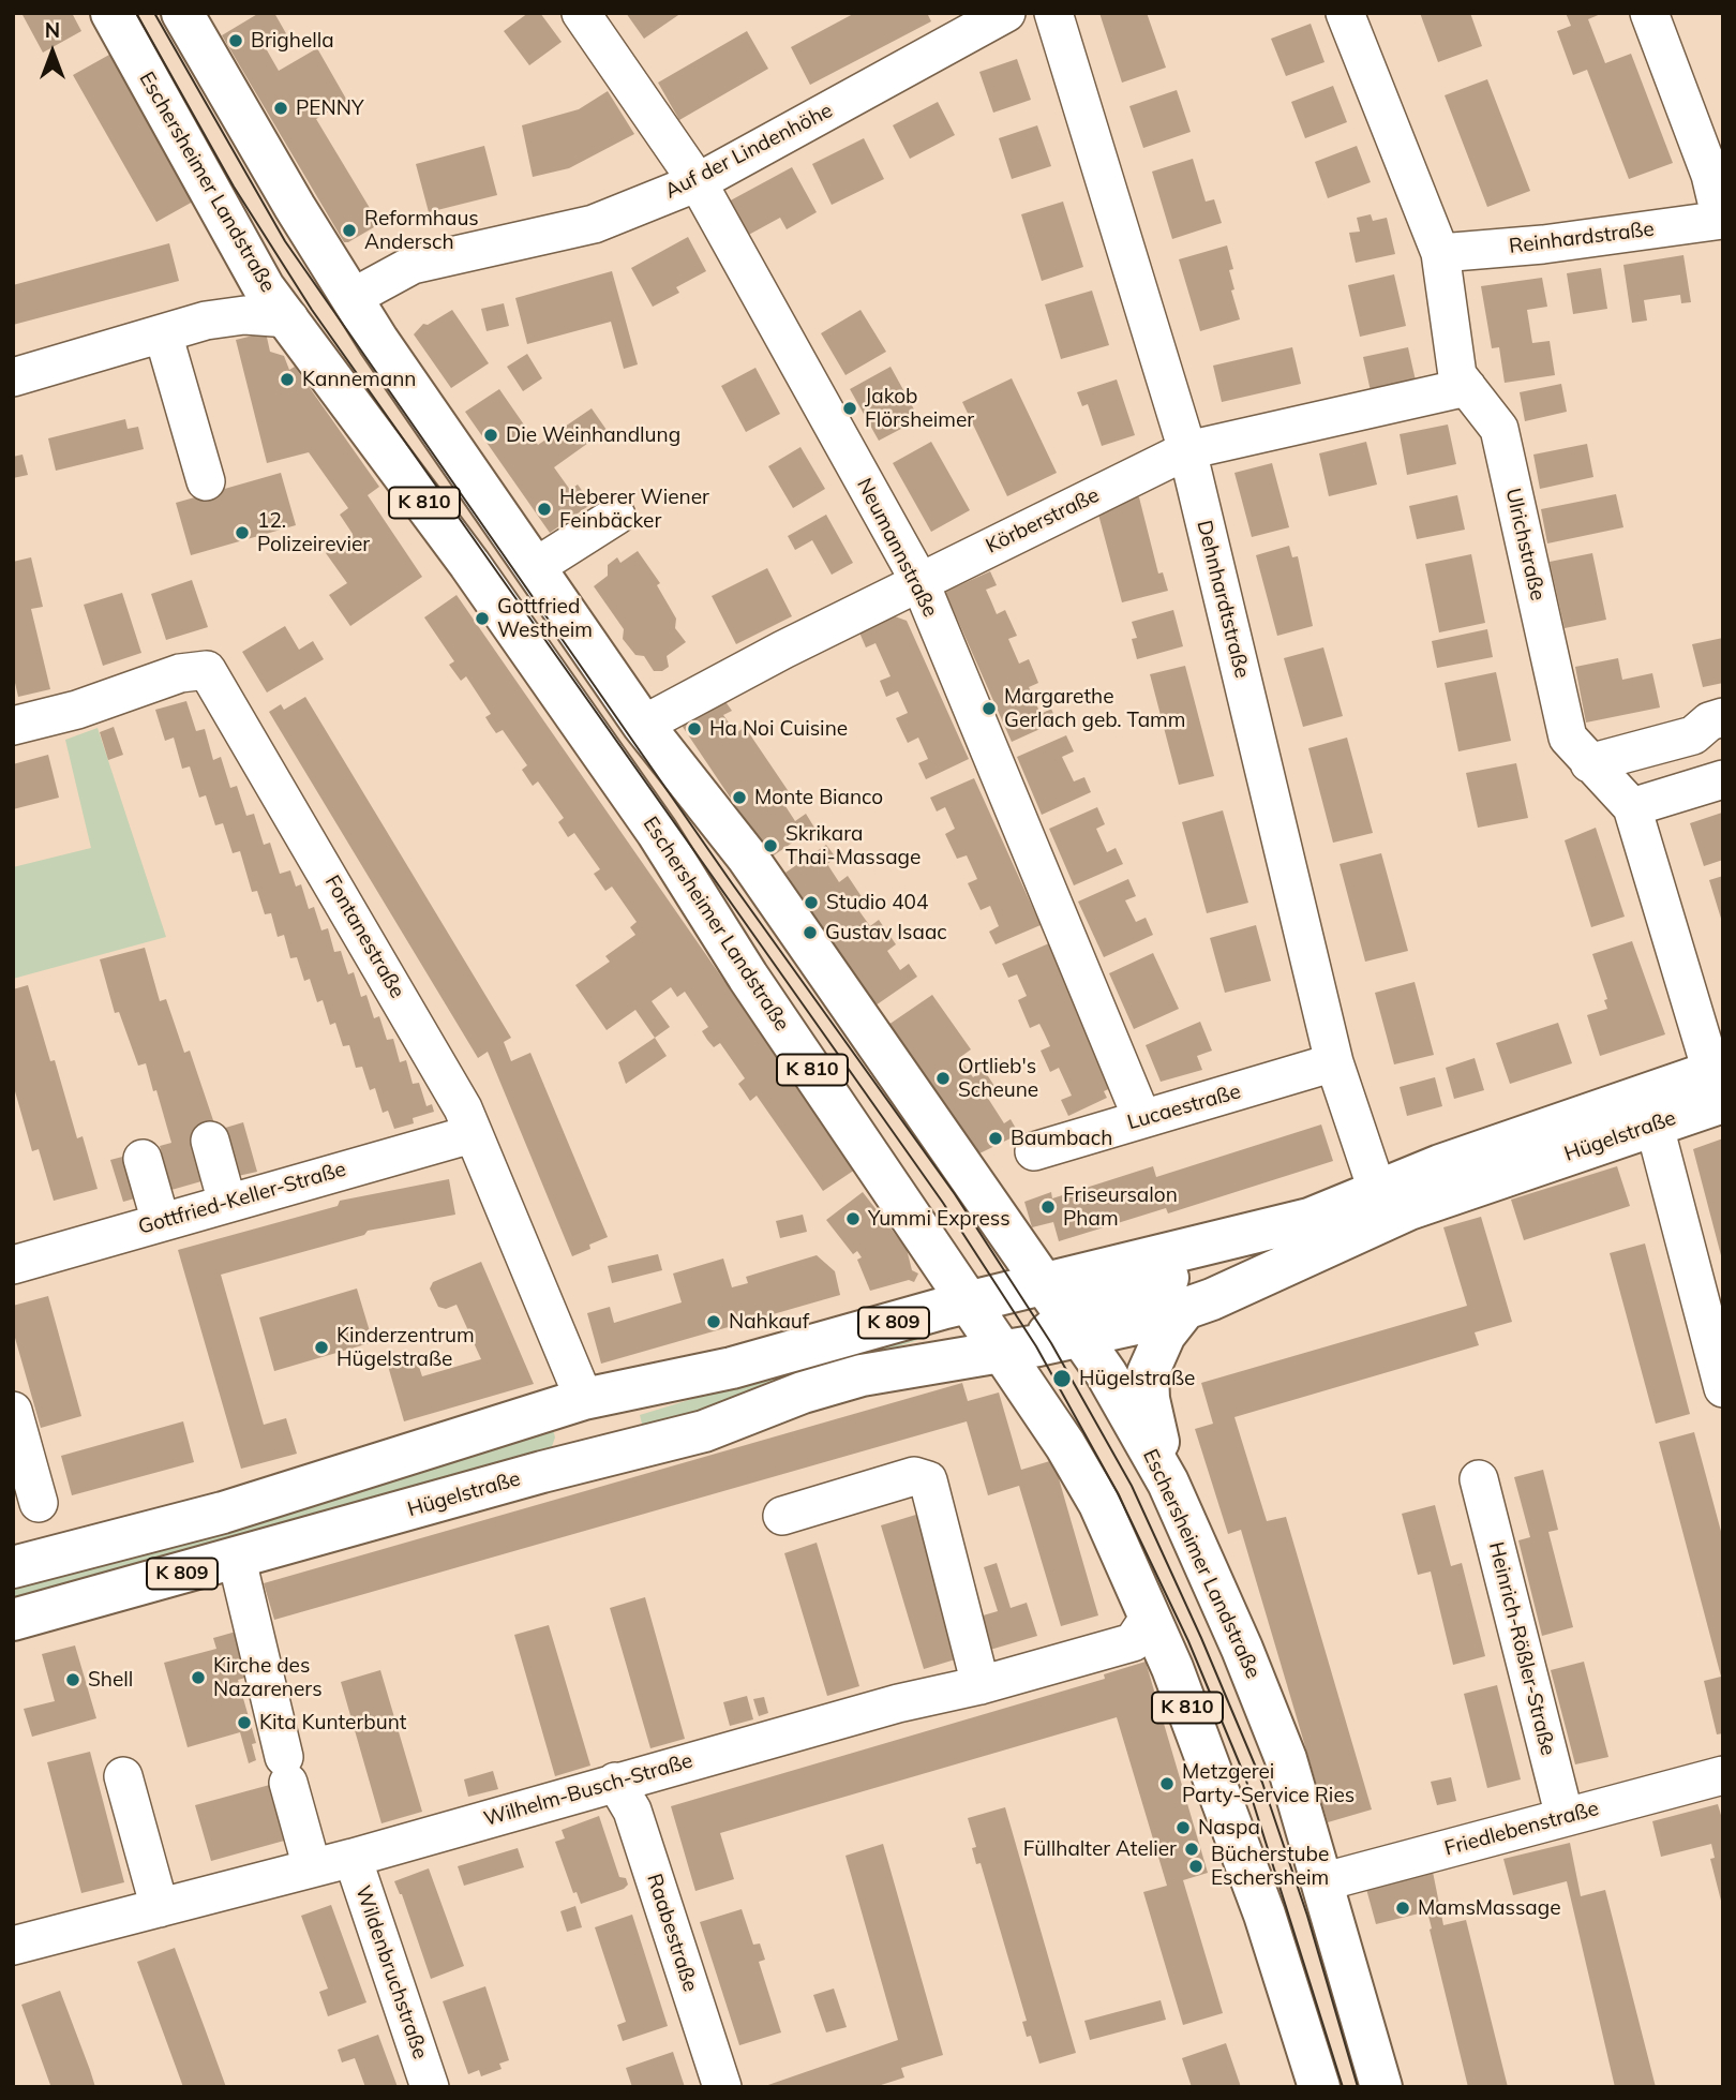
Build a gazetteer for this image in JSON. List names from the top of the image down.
{
  "streets": {
    "main road": [
      "Eschersheimer Landstraße",
      "K 810",
      "Hügelstraße",
      "K 809"
    ],
    "street": [
      "Auf der Lindenhöhe",
      "Reinhardstraße",
      "Körberstraße",
      "Ulrichstraße",
      "Neumannstraße",
      "Dehnhardtstraße",
      "Fontanestraße",
      "Lucaestraße",
      "Gottfried-Keller-Straße",
      "Heinrich-Rößler-Straße",
      "Wilhelm-Busch-Straße",
      "Friedlebenstraße",
      "Raabestraße",
      "Wildenbruchstraße"
    ]
  },
  "crossings": [
    ["Auf der Lindenhöhe", "Eschersheimer Landstraße"],
    ["Auf der Lindenhöhe", "Neumannstraße"],
    ["Eschersheimer Landstraße", "Körberstraße"],
    ["Eschersheimer Landstraße", "Hügelstraße"],
    ["Eschersheimer Landstraße", "Wilhelm-Busch-Straße"],
    ["Eschersheimer Landstraße", "Friedlebenstraße"],
    ["Reinhardstraße", "Ulrichstraße"],
    ["Körberstraße", "Ulrichstraße"],
    ["Körberstraße", "Neumannstraße"],
    ["Körberstraße", "Dehnhardtstraße"],
    ["Ulrichstraße", "Hügelstraße"],
    ["Neumannstraße", "Lucaestraße"],
    ["Dehnhardtstraße", "Lucaestraße"],
    ["Dehnhardtstraße", "Hügelstraße"],
    ["Fontanestraße", "Hügelstraße"],
    ["Fontanestraße", "Gottfried-Keller-Straße"],
    ["Heinrich-Rößler-Straße", "Friedlebenstraße"],
    ["Wilhelm-Busch-Straße", "Raabestraße"],
    ["Wilhelm-Busch-Straße", "Wildenbruchstraße"]
  ],
  "places": [
    "Brighella",
    "PENNY",
    "Reformhaus Andersch",
    "Kannemann",
    "Jakob Flörsheimer",
    "Die Weinhandlung",
    "Heberer Wiener Feinbäcker",
    "12. Polizeirevier",
    "Gottfried Westheim",
    "Margarethe Gerlach geb. Tamm",
    "Ha Noi Cuisine",
    "Monte Bianco",
    "Skrikara Thai-Massage",
    "Studio 404",
    "Gustav Isaac",
    "Ortlieb's Scheune",
    "Baumbach",
    "Friseursalon Pham",
    "Yummi Express",
    "Nahkauf",
    "Kinderzentrum Hügelstraße",
    "Hügelstraße",
    "Kirche des Nazareners",
    "Shell",
    "Kita Kunterbunt",
    "Metzgerei Party-Service Ries",
    "Naspa",
    "Füllhalter Atelier",
    "Bücherstube Eschersheim",
    "MamsMassage"
  ],
  "north": "top"
}
